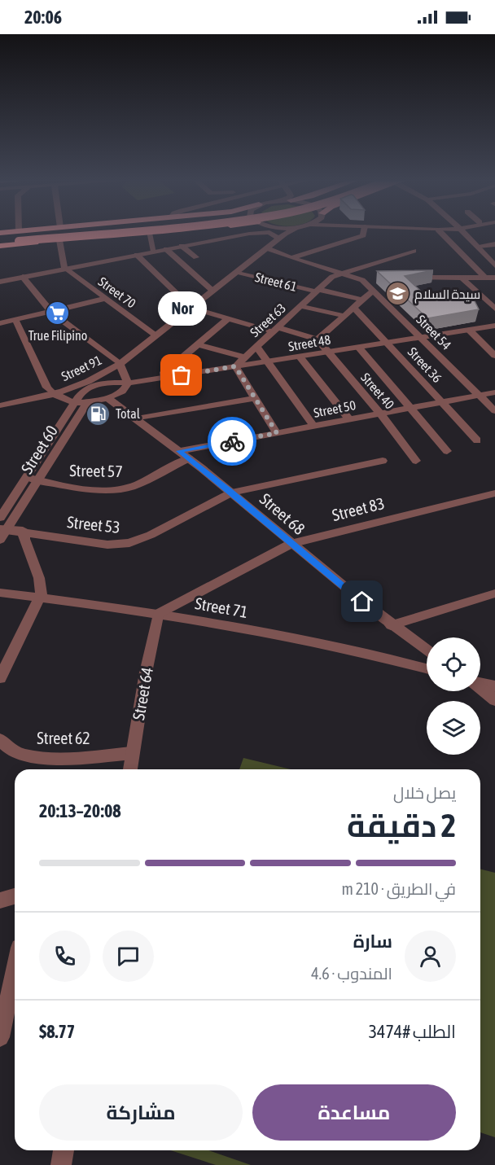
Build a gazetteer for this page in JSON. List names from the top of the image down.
{
  "streets": {
    "street": [
      "Street 61",
      "Street 70",
      "Street 63",
      "Street 54",
      "Street 48",
      "Street 36",
      "Street 91",
      "Street 40",
      "Street 50",
      "Street 60",
      "Street 57",
      "Street 83",
      "Street 68",
      "Street 53",
      "Street 71",
      "Street 64",
      "Street 62"
    ]
  },
  "crossings": [
    ["Street 61", "Street 63"],
    ["Street 61", "Street 91"],
    ["Street 70", "Street 91"],
    ["Street 63", "Street 54"],
    ["Street 63", "Street 48"],
    ["Street 54", "Street 48"],
    ["Street 54", "Street 91"],
    ["Street 54", "Street 50"],
    ["Street 48", "Street 36"],
    ["Street 48", "Street 91"],
    ["Street 48", "Street 40"],
    ["Street 48", "Street 60"],
    ["Street 36", "Street 50"],
    ["Street 91", "Street 60"],
    ["Street 91", "Street 68"],
    ["Street 40", "Street 50"],
    ["Street 50", "Street 68"],
    ["Street 60", "Street 57"],
    ["Street 60", "Street 53"],
    ["Street 57", "Street 68"],
    ["Street 83", "Street 68"],
    ["Street 83", "Street 71"],
    ["Street 83", "Street 64"],
    ["Street 68", "Street 53"],
    ["Street 71", "Street 64"],
    ["Street 64", "Street 62"]
  ],
  "places": {
    "school or university": ["سيدة السلام"],
    "supermarket": ["True Filipino"],
    "other": ["Nor"],
    "fuel station": ["Total"]
  },
  "page": {
    "status": "20:06",
    "bubble": "Nor",
    "heading": ["2 دقيقة", "يصل خلال", "20:08–20:13"],
    "panel": [
      "سارة",
      "المندوب · 4.6",
      "الطلب #3474",
      "$8.77"
    ],
    "bar": "في الطريق · 210 m",
    "buttons": ["مساعدة", "مشاركة"]
  }
}
